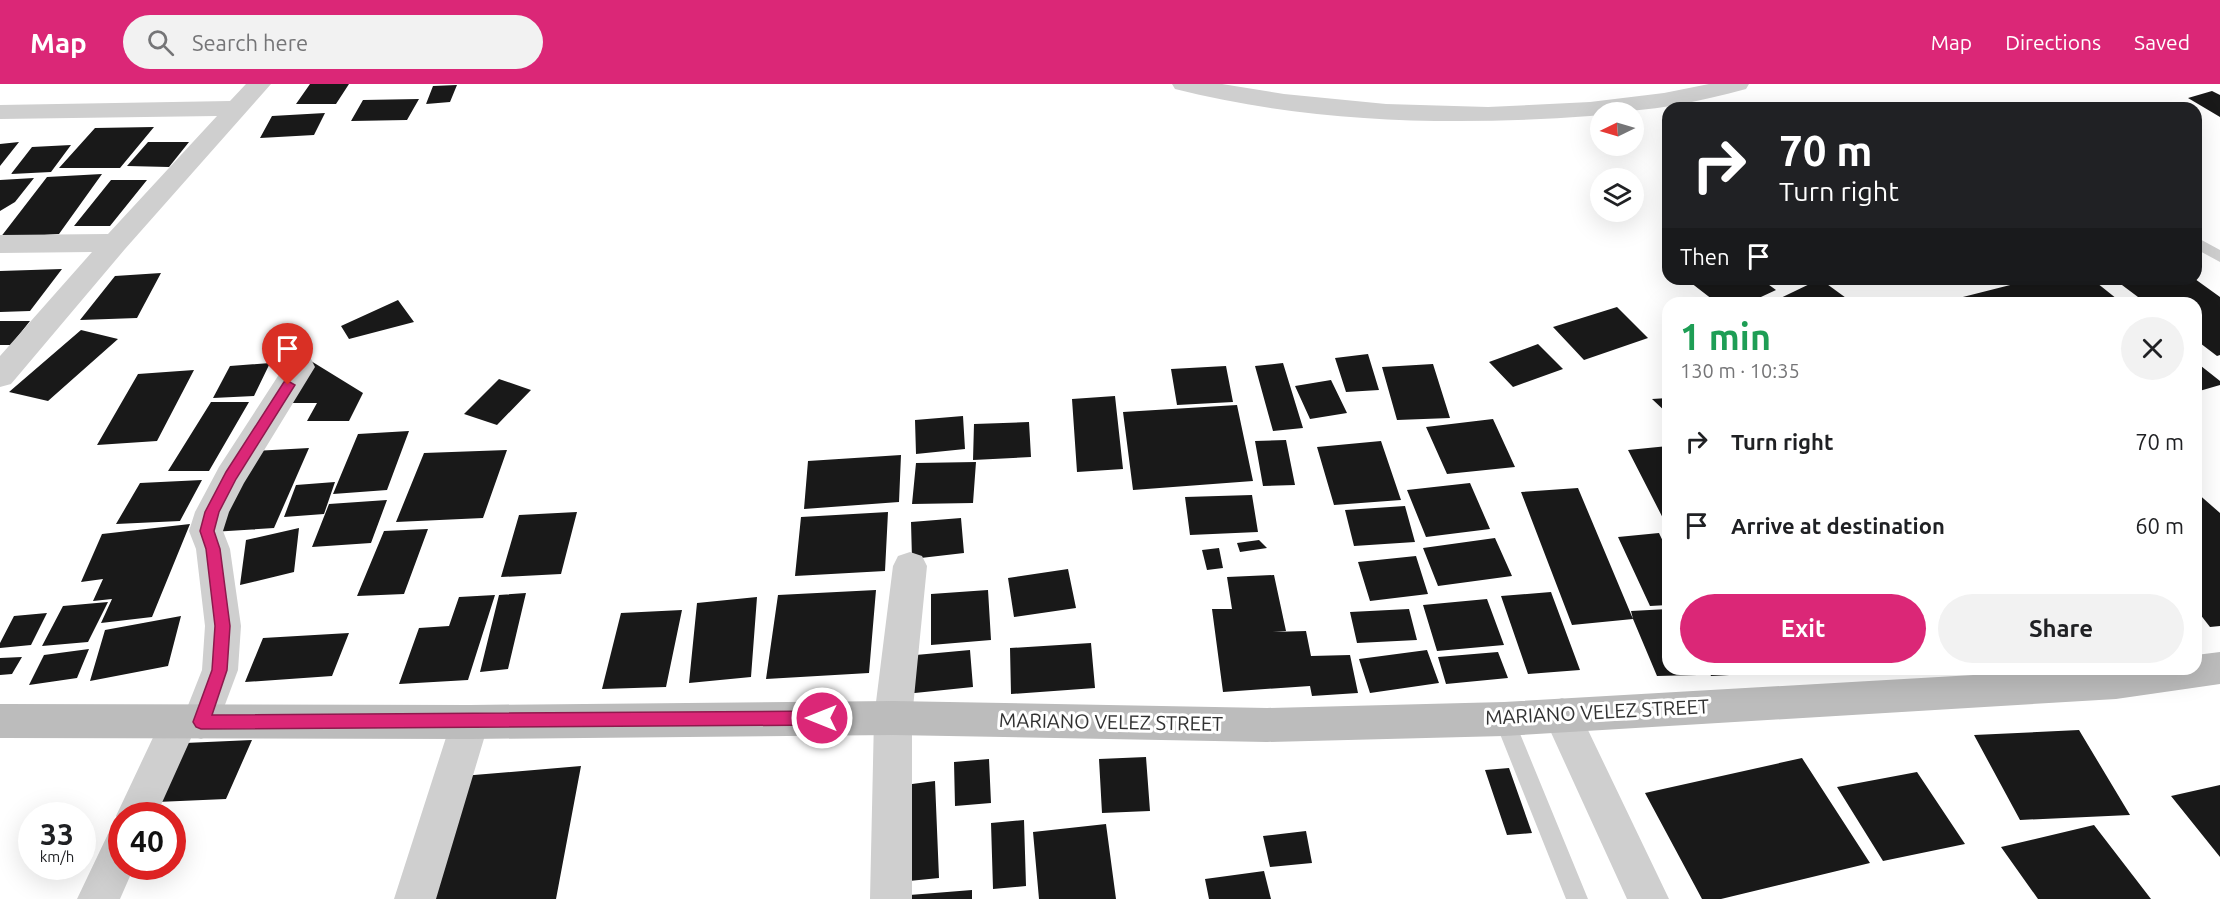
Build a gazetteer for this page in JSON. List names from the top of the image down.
{
  "streets": {
    "street": ["MARIANO VELEZ STREET"]
  },
  "north": "left",
  "page": {
    "header": "Map",
    "search": "Search here",
    "nav": ["Map", "Directions", "Saved"],
    "turn": ["70 m", "Turn right"],
    "then": "Then",
    "heading": ["1 min", "130 m · 10:35"],
    "list": [
      {
        "name": "Turn right",
        "value": "70 m"
      },
      {
        "name": "Arrive at destination",
        "value": "60 m"
      }
    ],
    "buttons": ["Exit", "Share"],
    "speed": "33 km/h",
    "limit": "40"
  }
}
